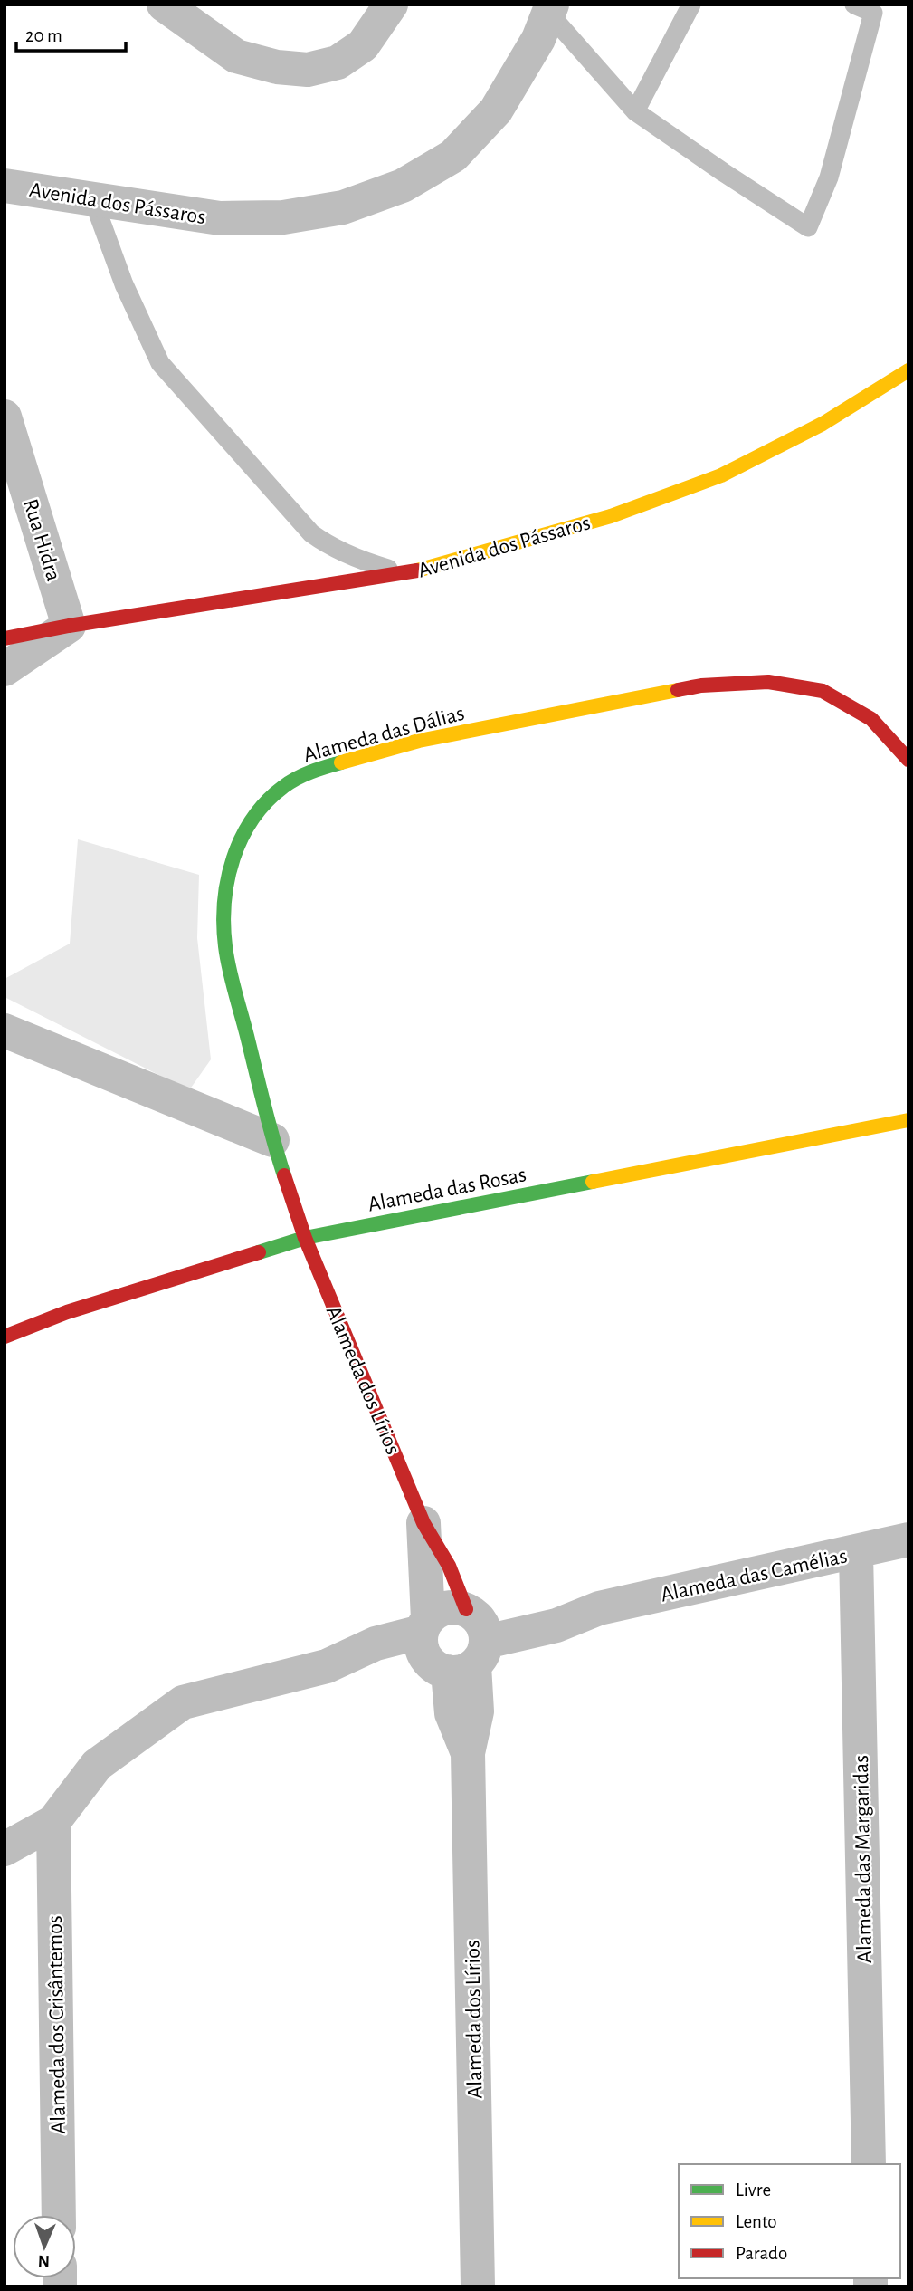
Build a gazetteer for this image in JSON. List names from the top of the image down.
{
  "streets": {
    "street": [
      "Avenida dos Pássaros",
      "Rua Hidra",
      "Alameda das Dálias",
      "Alameda das Rosas",
      "Alameda dos Lírios",
      "Alameda das Camélias",
      "Alameda das Margaridas",
      "Alameda dos Crisântemos"
    ]
  },
  "crossings": [
    ["Avenida dos Pássaros", "Rua Hidra"],
    ["Alameda das Dálias", "Alameda das Rosas"],
    ["Alameda das Dálias", "Alameda dos Lírios"],
    ["Alameda das Rosas", "Alameda dos Lírios"],
    ["Alameda dos Lírios", "Alameda das Camélias"],
    ["Alameda das Camélias", "Alameda das Margaridas"],
    ["Alameda das Camélias", "Alameda dos Crisântemos"]
  ],
  "legend": ["Livre", "Lento", "Parado"],
  "scale_bar": "20 m",
  "north": "bottom"
}
